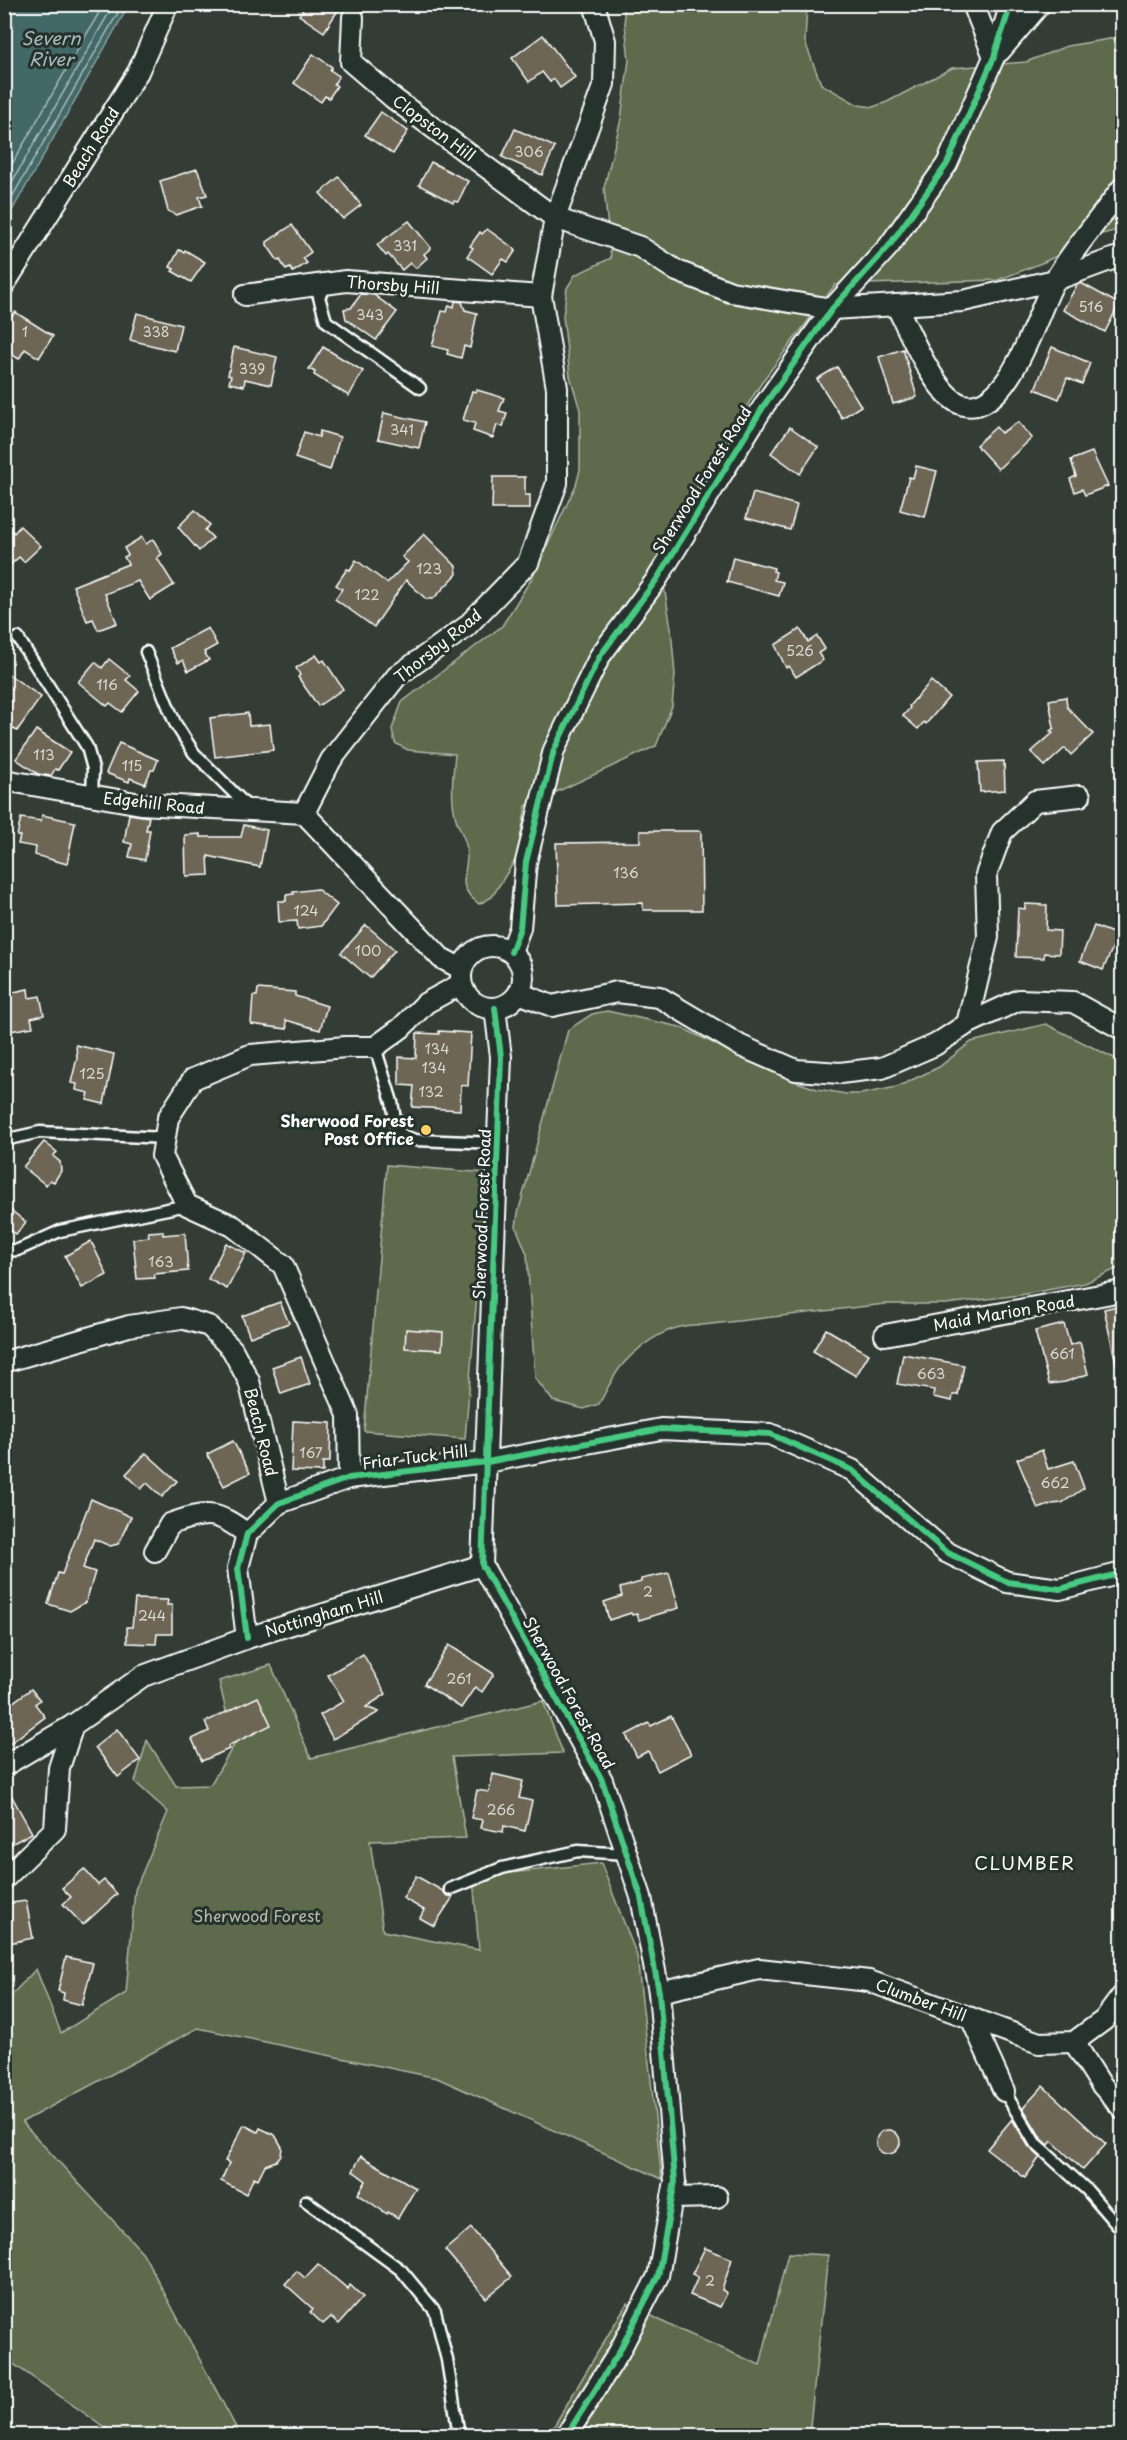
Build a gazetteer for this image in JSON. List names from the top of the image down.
{
  "streets": {
    "street": [
      "Clopston Hill",
      "Beach Road",
      "Thorsby Hill",
      "Sherwood Forest Road",
      "Thorsby Road",
      "Edgehill Road",
      "Maid Marion Road",
      "Friar Tuck Hill",
      "Nottingham Hill",
      "Clumber Hill"
    ]
  },
  "crossings": [
    ["Clopston Hill", "Sherwood Forest Road"],
    ["Clopston Hill", "Thorsby Road"],
    ["Beach Road", "Friar Tuck Hill"],
    ["Thorsby Hill", "Thorsby Road"],
    ["Sherwood Forest Road", "Friar Tuck Hill"],
    ["Sherwood Forest Road", "Nottingham Hill"],
    ["Sherwood Forest Road", "Clumber Hill"],
    ["Thorsby Road", "Edgehill Road"]
  ],
  "districts": ["CLUMBER"],
  "water": ["Severn River"],
  "parks": ["Sherwood Forest"],
  "places": ["Sherwood Forest Post Office"],
  "house_numbers": [
    "306",
    "331",
    "516",
    "343",
    "1",
    "338",
    "339",
    "341",
    "123",
    "122",
    "526",
    "116",
    "113",
    "115",
    "136",
    "124",
    "100",
    "134",
    "134",
    "125",
    "132",
    "163",
    "661",
    "663",
    "167",
    "662",
    "2",
    "244",
    "261",
    "266",
    "2"
  ]
}
